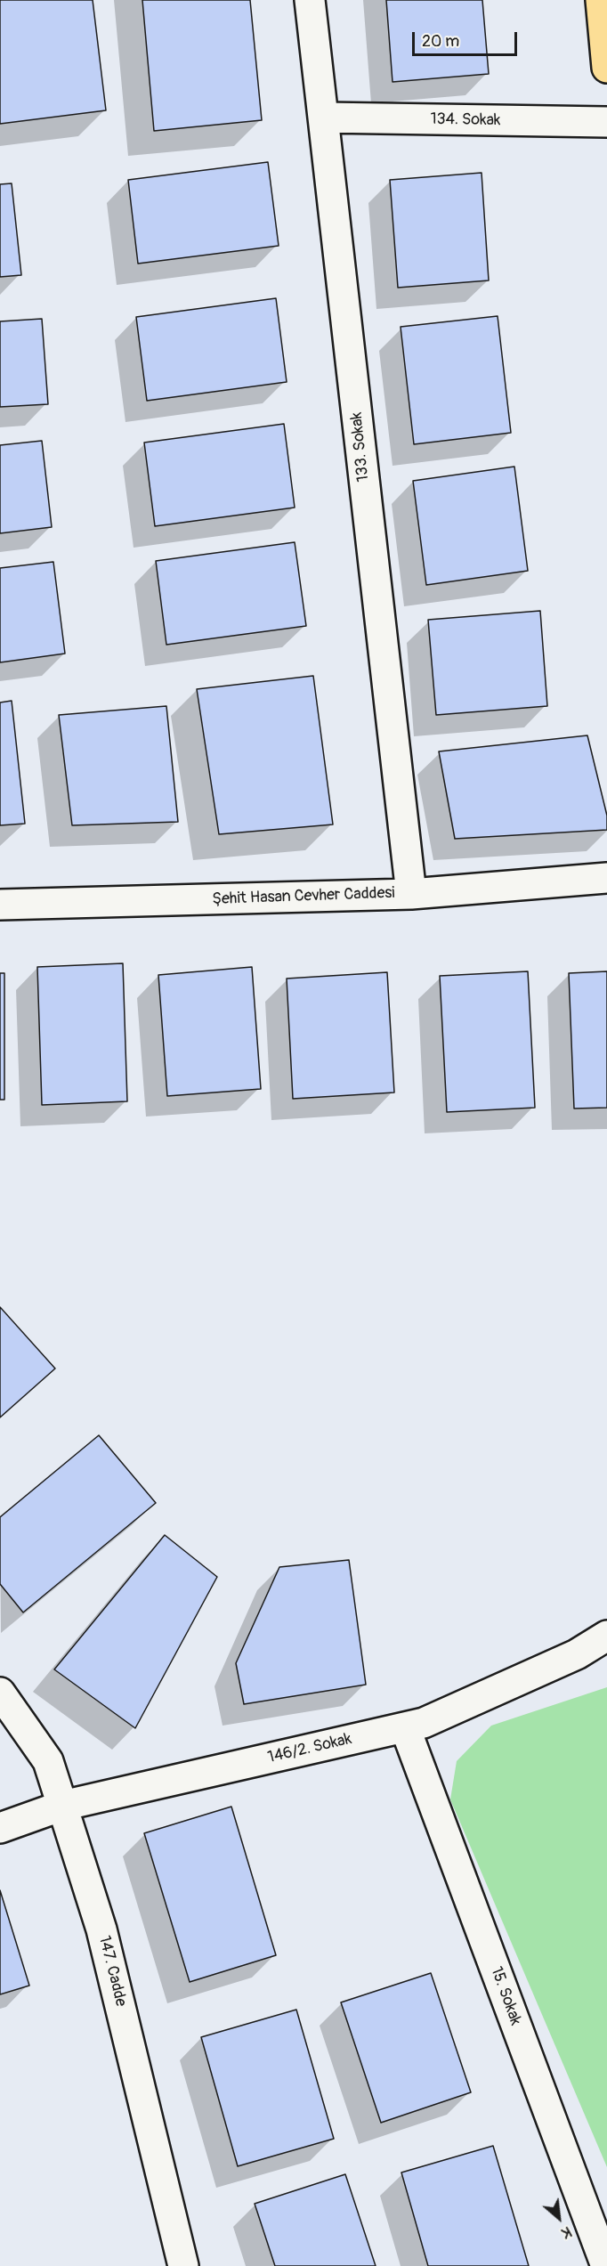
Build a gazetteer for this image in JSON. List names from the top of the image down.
{
  "streets": {
    "street": [
      "134. Sokak",
      "133. Sokak",
      "Şehit Hasan Cevher Caddesi",
      "146/2. Sokak",
      "147. Cadde",
      "15. Sokak"
    ]
  },
  "crossings": [
    ["134. Sokak", "133. Sokak"],
    ["133. Sokak", "Şehit Hasan Cevher Caddesi"],
    ["146/2. Sokak", "147. Cadde"],
    ["146/2. Sokak", "15. Sokak"]
  ],
  "scale_bar": "20 m",
  "north": "bottom right"
}
